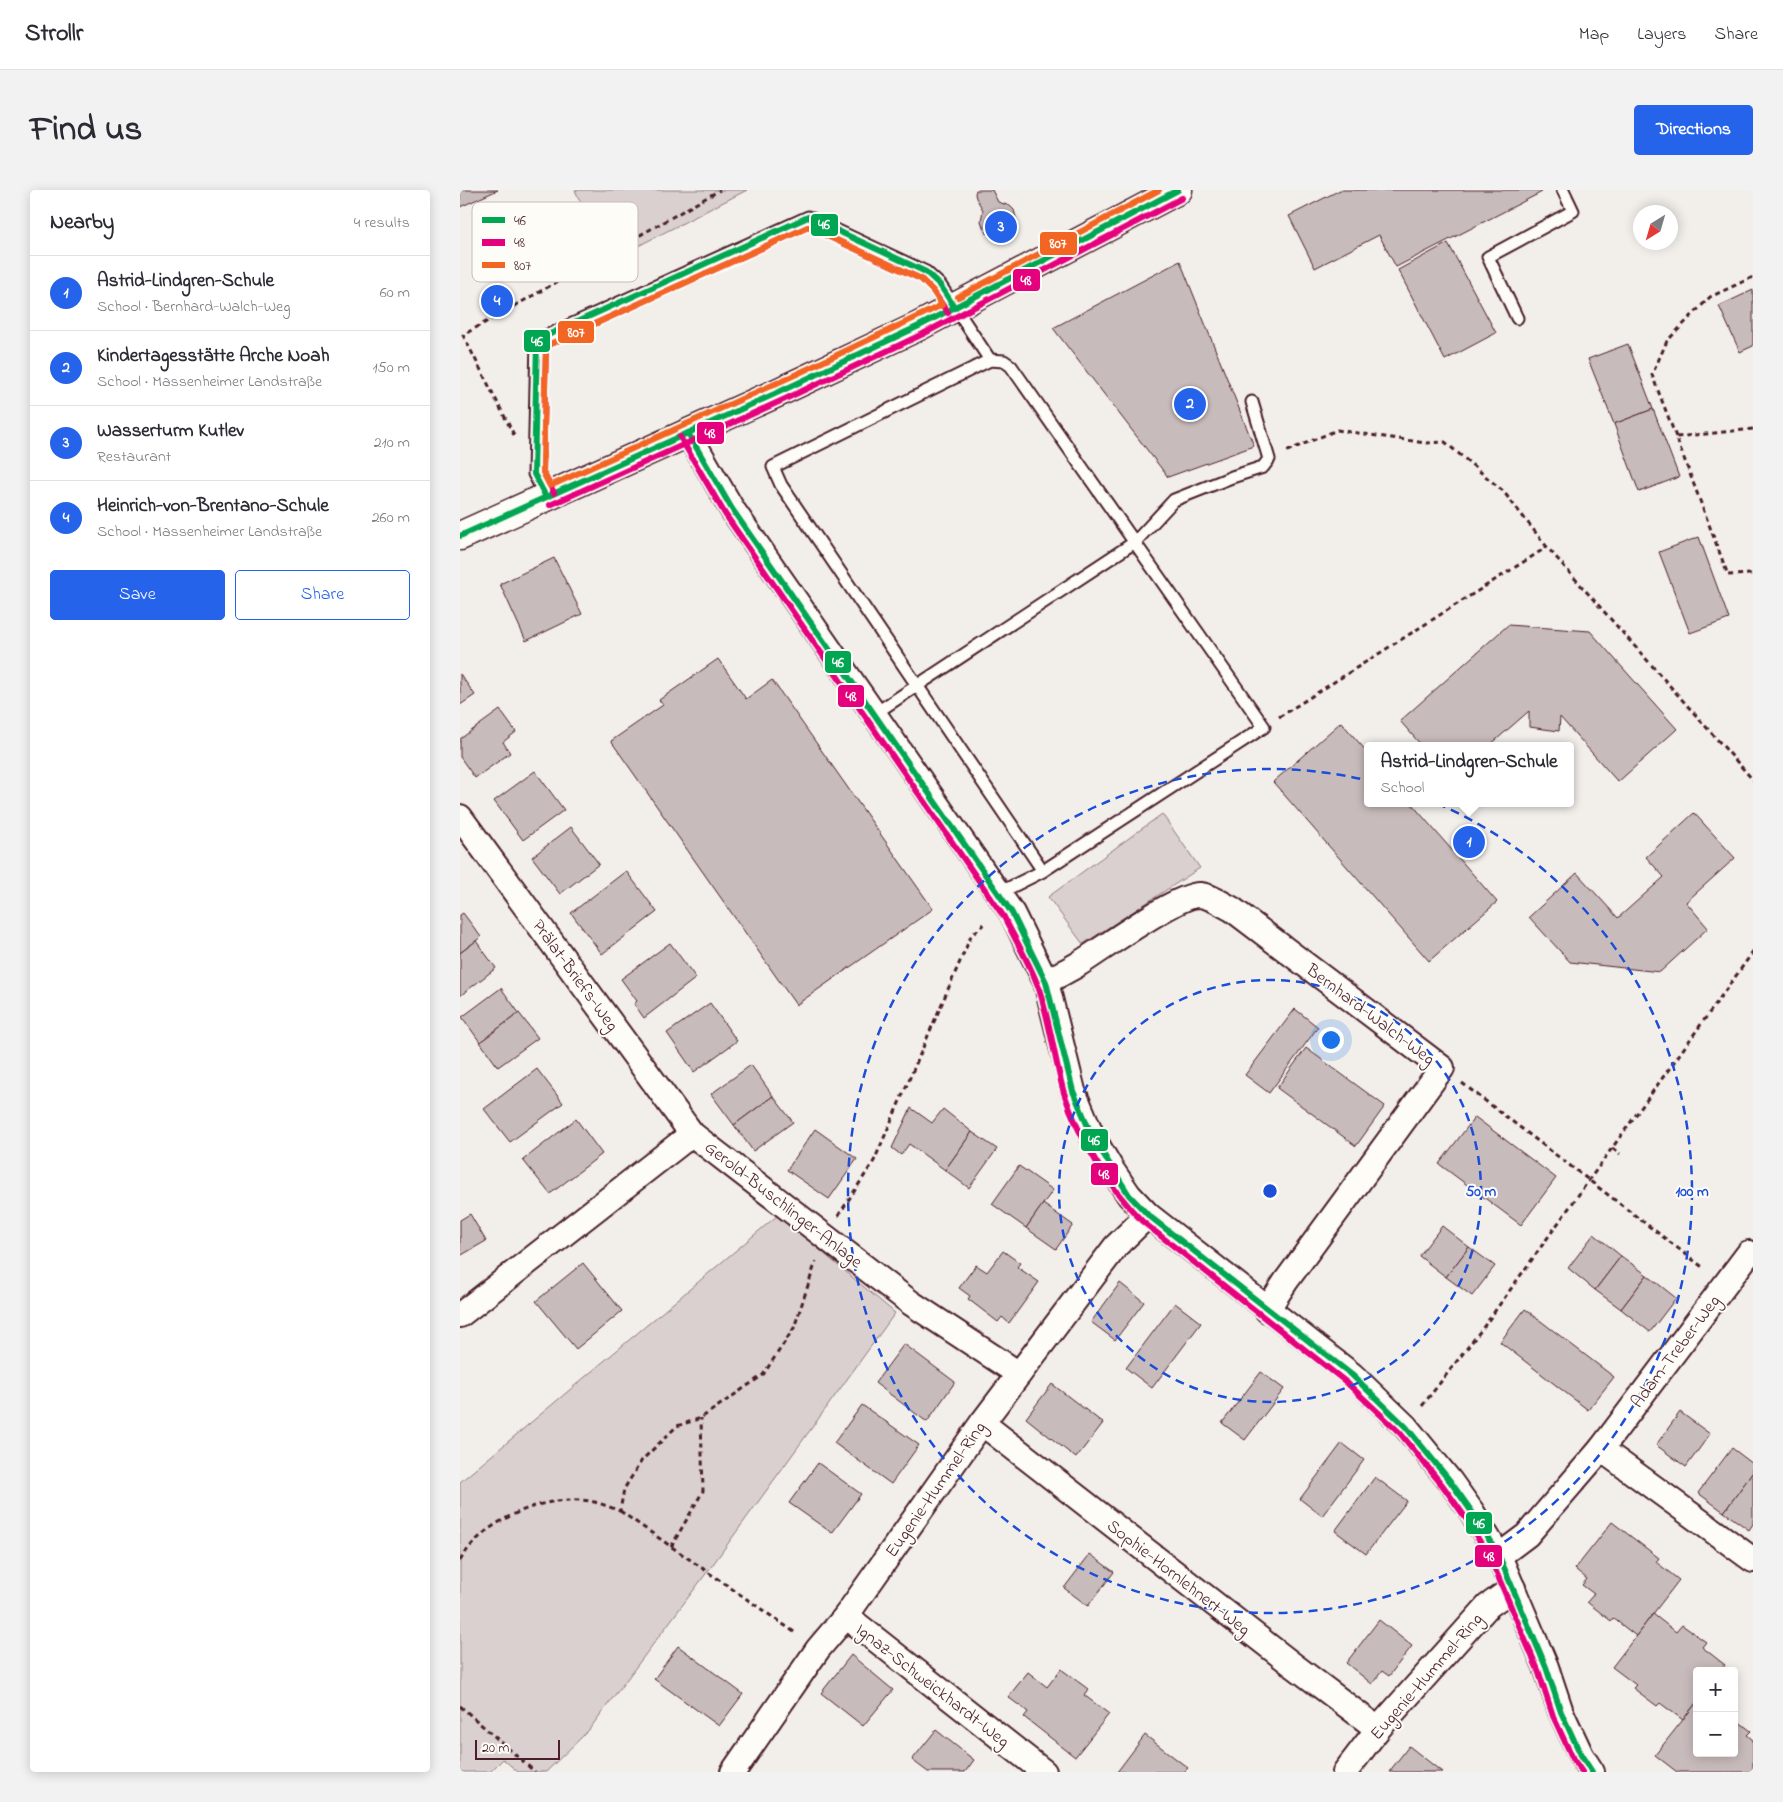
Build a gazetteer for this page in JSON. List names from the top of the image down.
{
  "streets": {
    "street": [
      "Prälat-Briefs-Weg",
      "Bernhard-Walch-Weg",
      "Gerold-Buschlinger-Anlage",
      "Adam-Treber-Weg",
      "Eugenie-Hummel-Ring",
      "Sophie-Hornlehnert-Weg",
      "Ignaz-Schweickhardt-Weg"
    ]
  },
  "crossings": [
    ["Prälat-Briefs-Weg", "Gerold-Buschlinger-Anlage"],
    ["Gerold-Buschlinger-Anlage", "Eugenie-Hummel-Ring"],
    ["Eugenie-Hummel-Ring", "Sophie-Hornlehnert-Weg"],
    ["Eugenie-Hummel-Ring", "Ignaz-Schweickhardt-Weg"]
  ],
  "lines": ["transit line 46", "transit line 807", "transit line 48"],
  "legend": ["46", "48", "807"],
  "scale_bar": "20 m",
  "north": "bottom left",
  "page": {
    "header": "Strollr",
    "nav": ["Map", "Layers", "Share"],
    "title": "Find us",
    "buttons": [
      "Directions",
      ["Save", "Share"]
    ],
    "heading": ["Nearby", "4 results"],
    "pins": [
      "3",
      "4",
      "2",
      "1"
    ],
    "list": [
      {
        "mark": "1",
        "name": "Astrid-Lindgren-Schule",
        "note": "School · Bernhard-Walch-Weg",
        "value": "60 m"
      },
      {
        "mark": "2",
        "name": "Kindertagesstätte Arche Noah",
        "note": "School · Massenheimer Landstraße",
        "value": "150 m"
      },
      {
        "mark": "3",
        "name": "Wasserturm Kutlev",
        "note": "Restaurant",
        "value": "210 m"
      },
      {
        "mark": "4",
        "name": "Heinrich-von-Brentano-Schule",
        "note": "School · Massenheimer Landstraße",
        "value": "260 m"
      }
    ],
    "popup": ["Astrid-Lindgren-Schule", "School"],
    "map_buttons": ["+", "−"],
    "scale": "20 m"
  },
  "rings": ["50 m", "100 m"]
}
